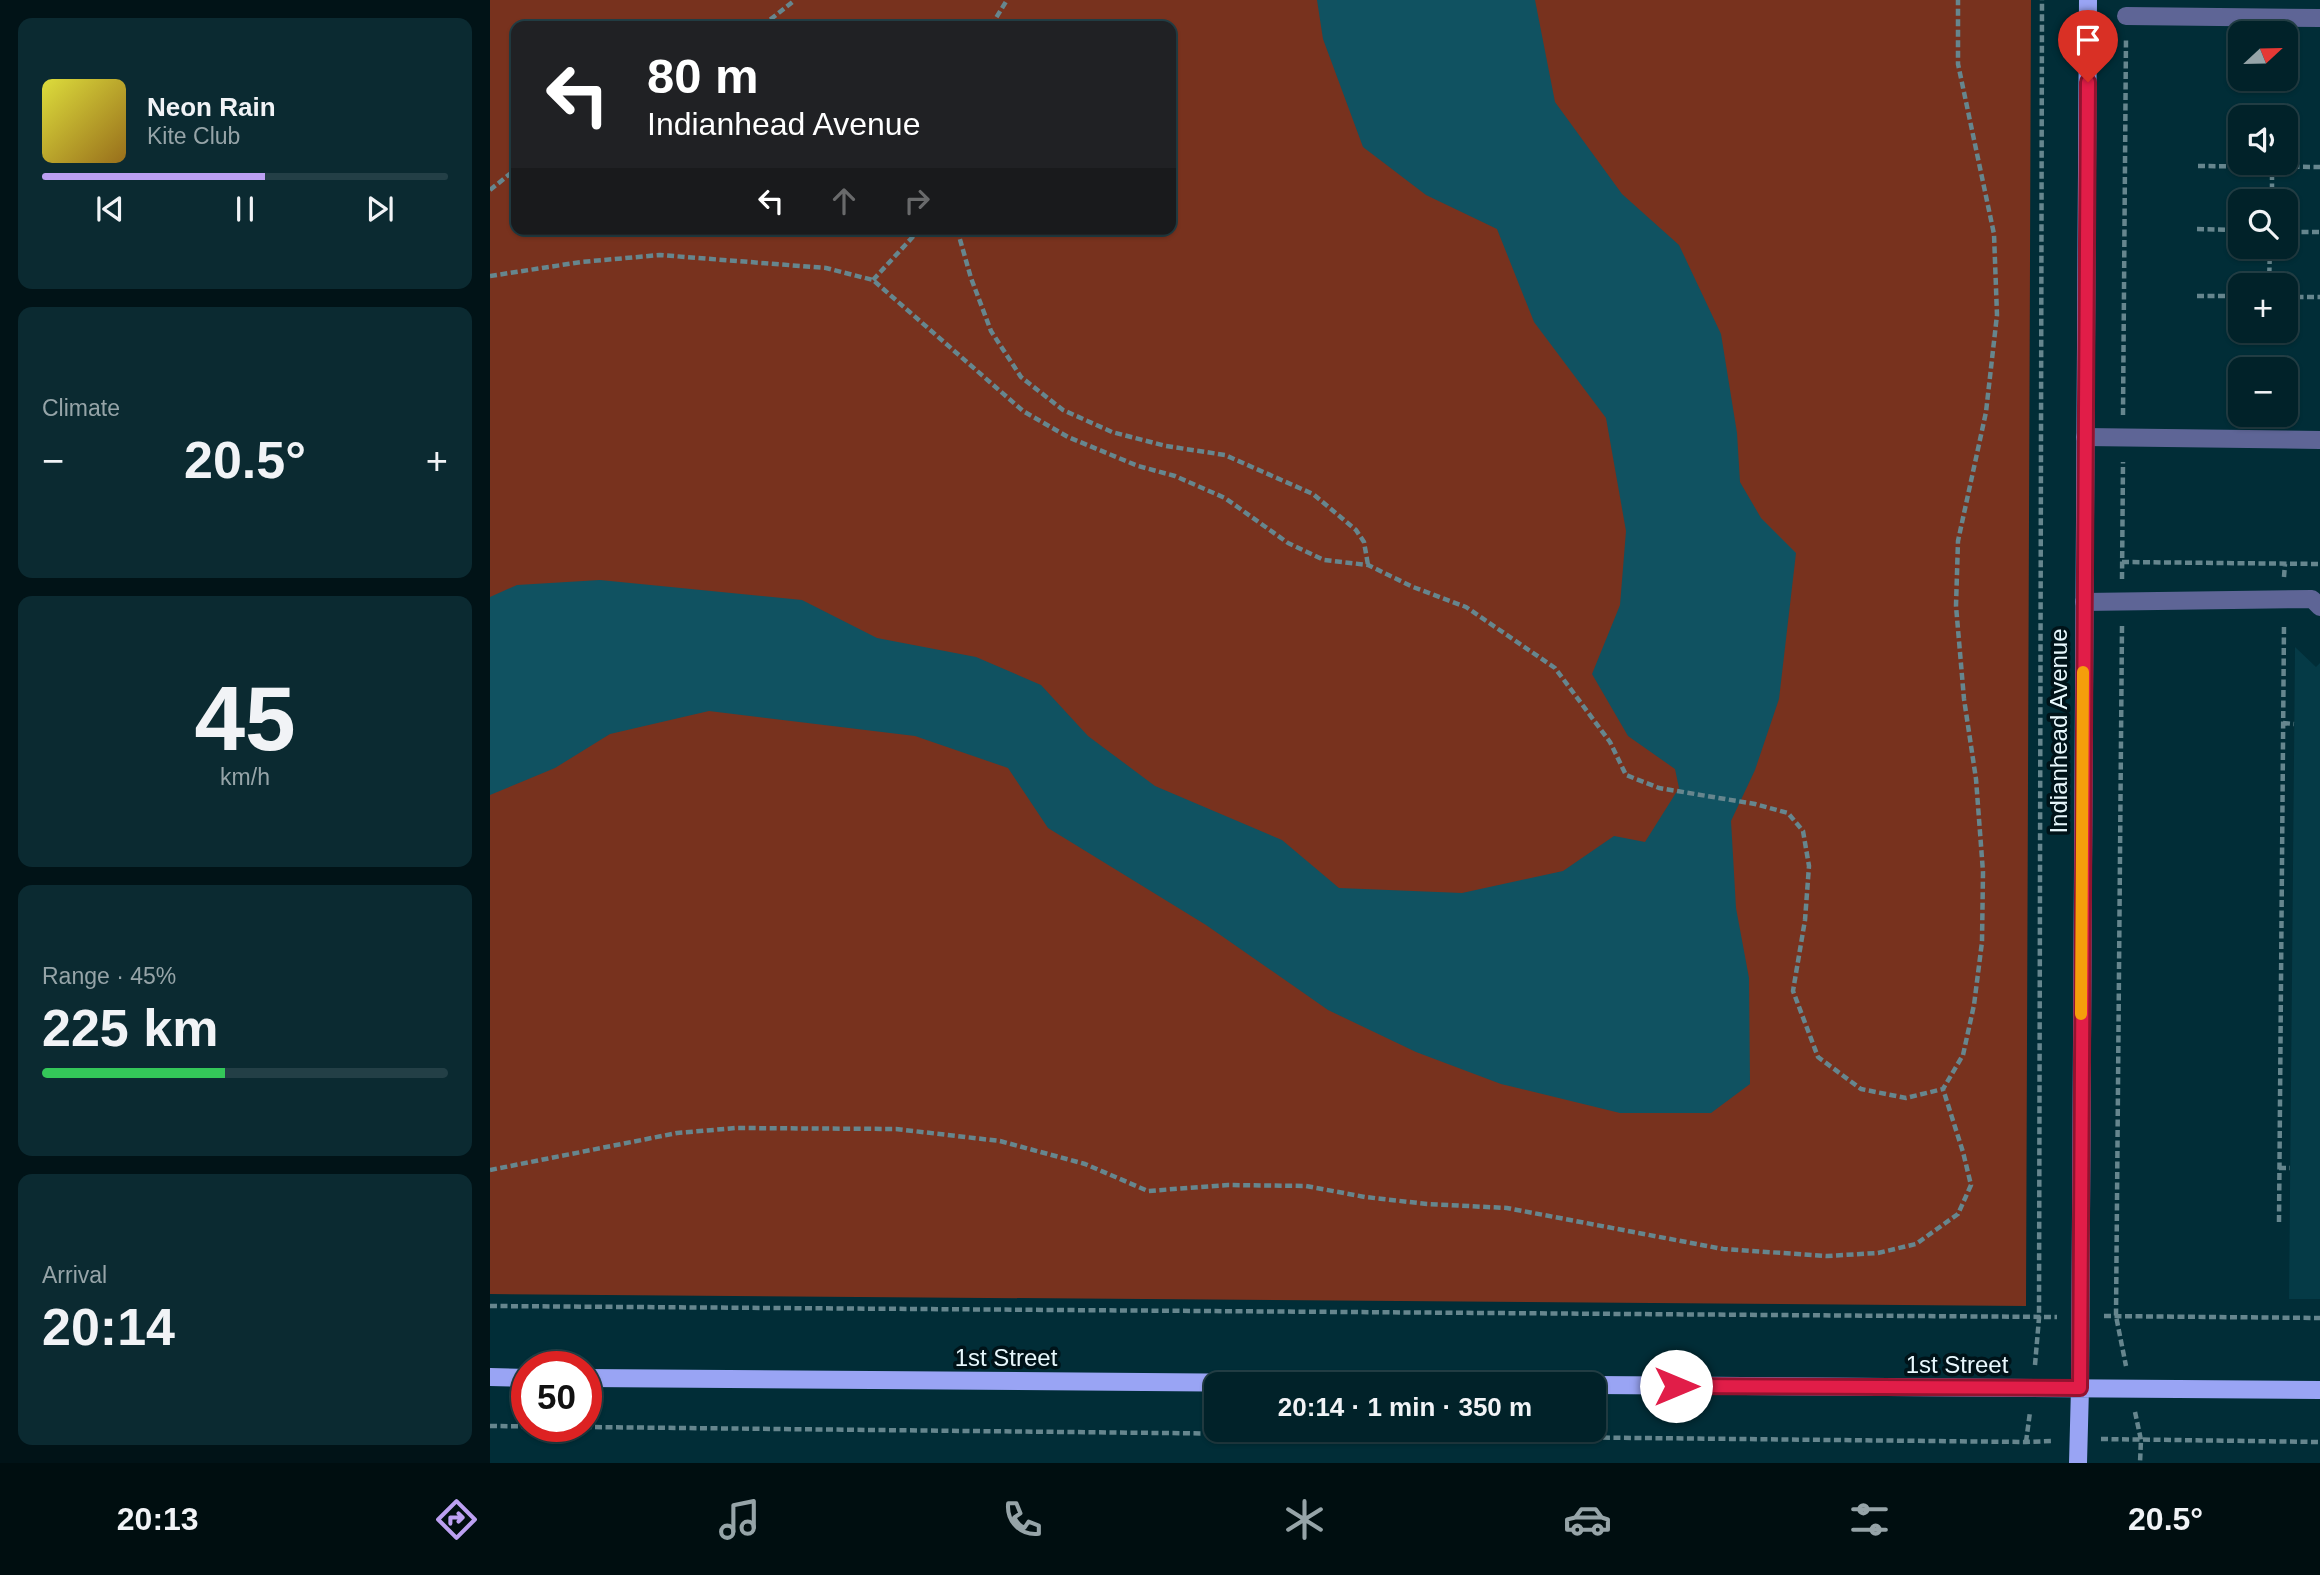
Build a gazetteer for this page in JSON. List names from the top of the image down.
{
  "streets": {
    "main road": ["Indianhead Avenue", "1st Street"]
  },
  "crossings": [
    ["Indianhead Avenue", "1st Street"]
  ],
  "north": "right",
  "page": {
    "map_buttons": ["+", "−"],
    "turn": ["80 m", "Indianhead Avenue"],
    "song": ["Neon Rain", "Kite Club"],
    "tile": [
      "Climate",
      ["45", "km/h"],
      ["Range · 45%", "225 km"],
      ["Arrival", "20:14"]
    ],
    "heat": ["−", "20.5°", "+"],
    "limit": "50",
    "trip": "20:14 · 1 min · 350 m",
    "tabs": ["20:13", "20.5°"]
  }
}
